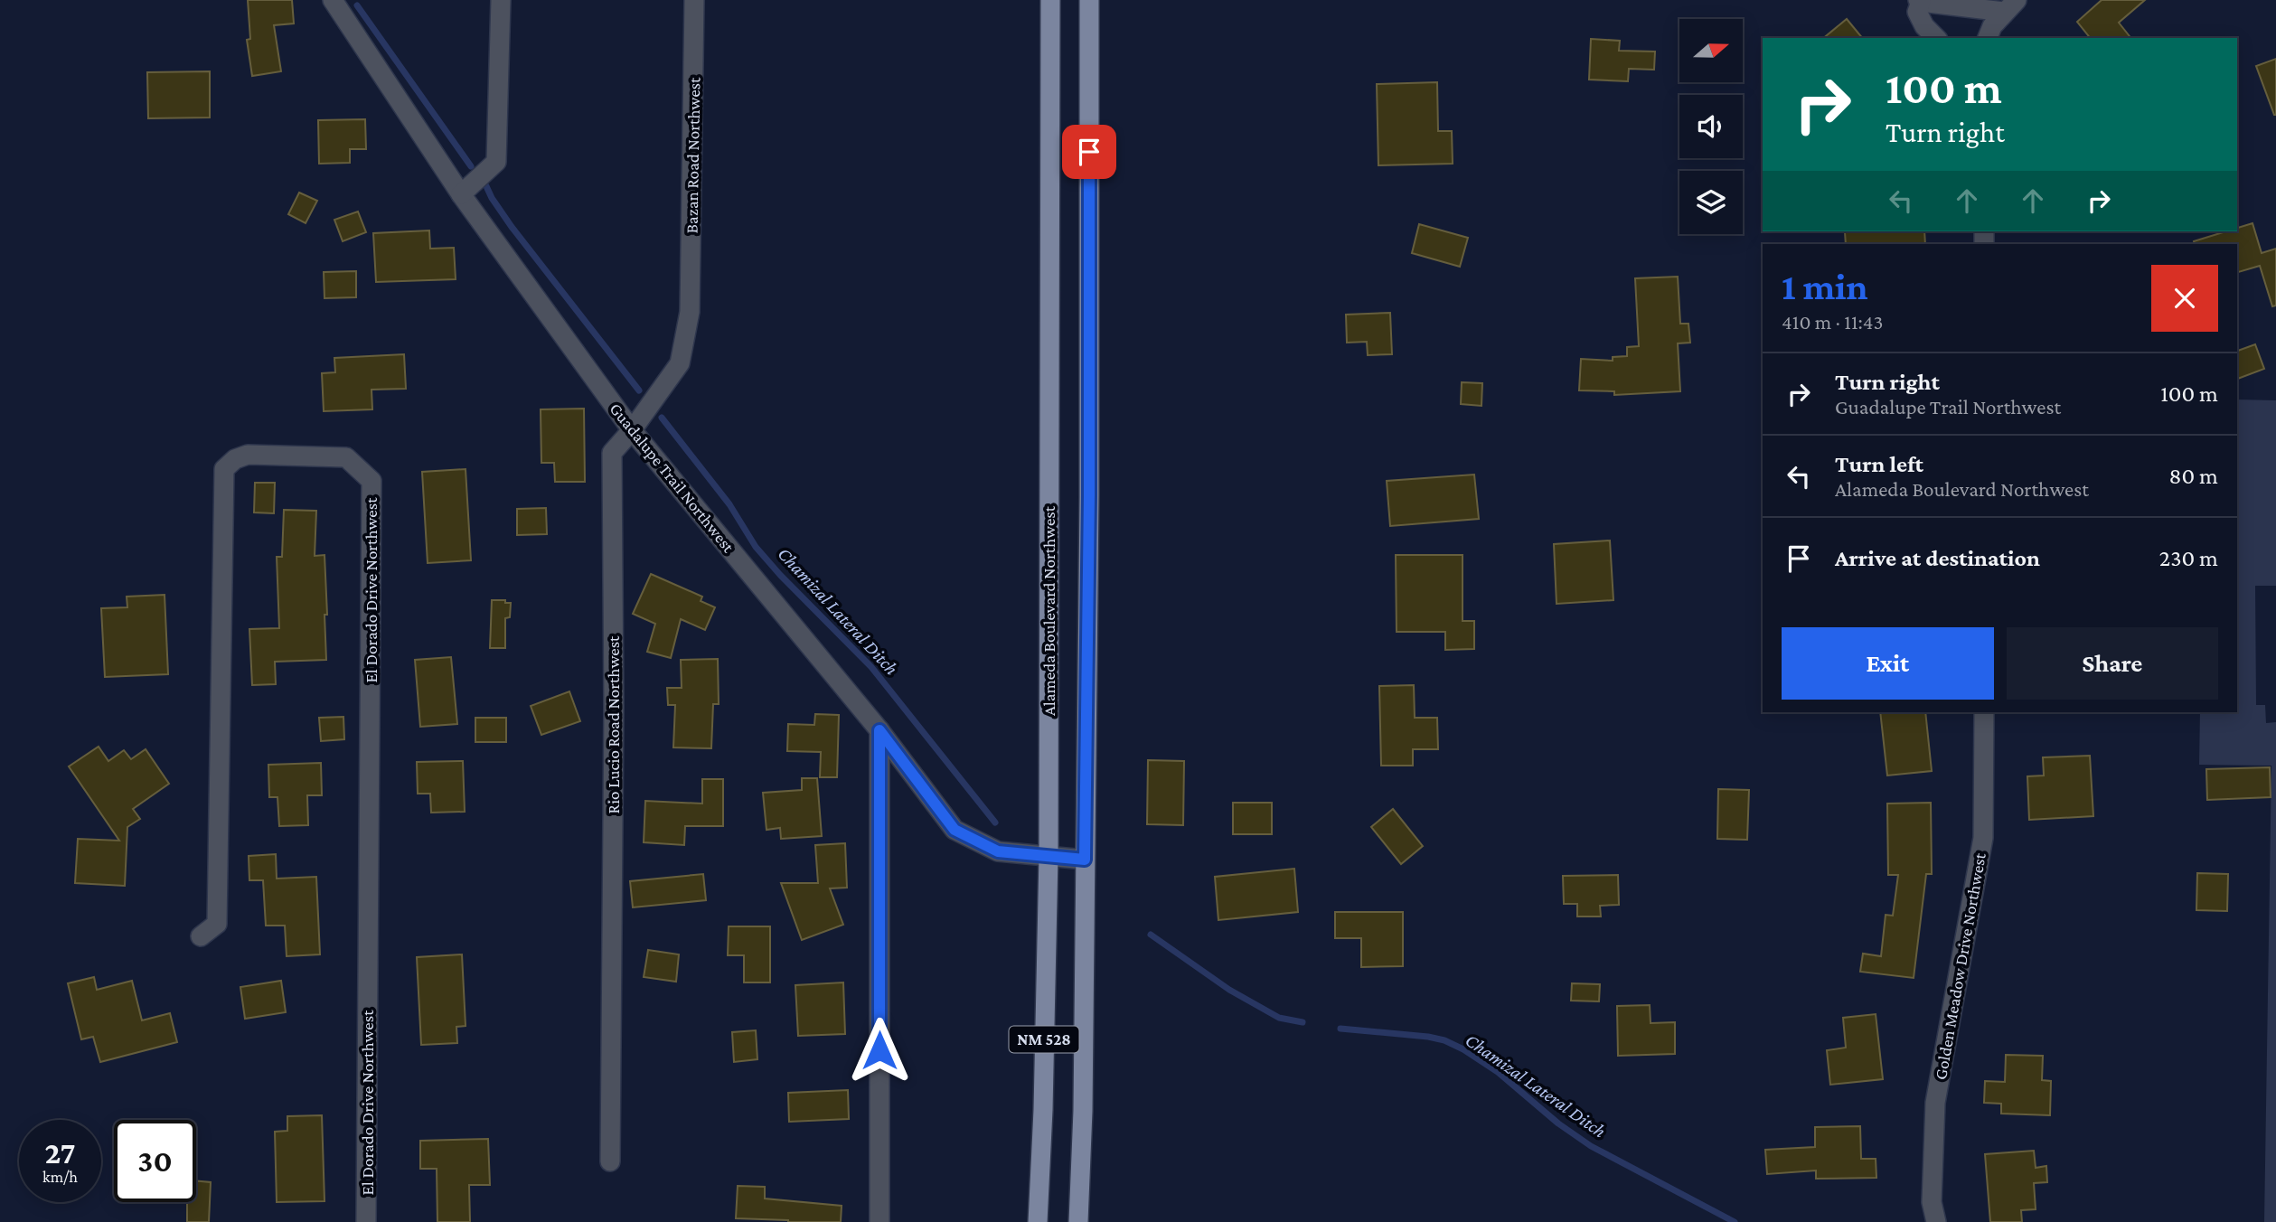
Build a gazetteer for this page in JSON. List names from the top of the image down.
{
  "streets": {
    "main road": ["Alameda Boulevard Northwest", "NM 528"],
    "street": [
      "Bazan Road Northwest",
      "Guadalupe Trail Northwest",
      "El Dorado Drive Northwest",
      "Rio Lucio Road Northwest",
      "Golden Meadow Drive Northwest"
    ]
  },
  "crossings": [
    ["Bazan Road Northwest", "Rio Lucio Road Northwest"],
    ["Guadalupe Trail Northwest", "Alameda Boulevard Northwest"],
    ["Guadalupe Trail Northwest", "Rio Lucio Road Northwest"],
    ["Guadalupe Trail Northwest", "NM 528"]
  ],
  "water": ["Chamizal Lateral Ditch"],
  "north": "right",
  "page": {
    "turn": ["100 m", "Turn right"],
    "heading": ["1 min", "410 m · 11:43"],
    "list": [
      {
        "name": "Turn right",
        "note": "Guadalupe Trail Northwest",
        "value": "100 m"
      },
      {
        "name": "Turn left",
        "note": "Alameda Boulevard Northwest",
        "value": "80 m"
      },
      {
        "name": "Arrive at destination",
        "value": "230 m"
      }
    ],
    "buttons": ["Exit", "Share"],
    "speed": "27 km/h",
    "limit": "30"
  }
}
